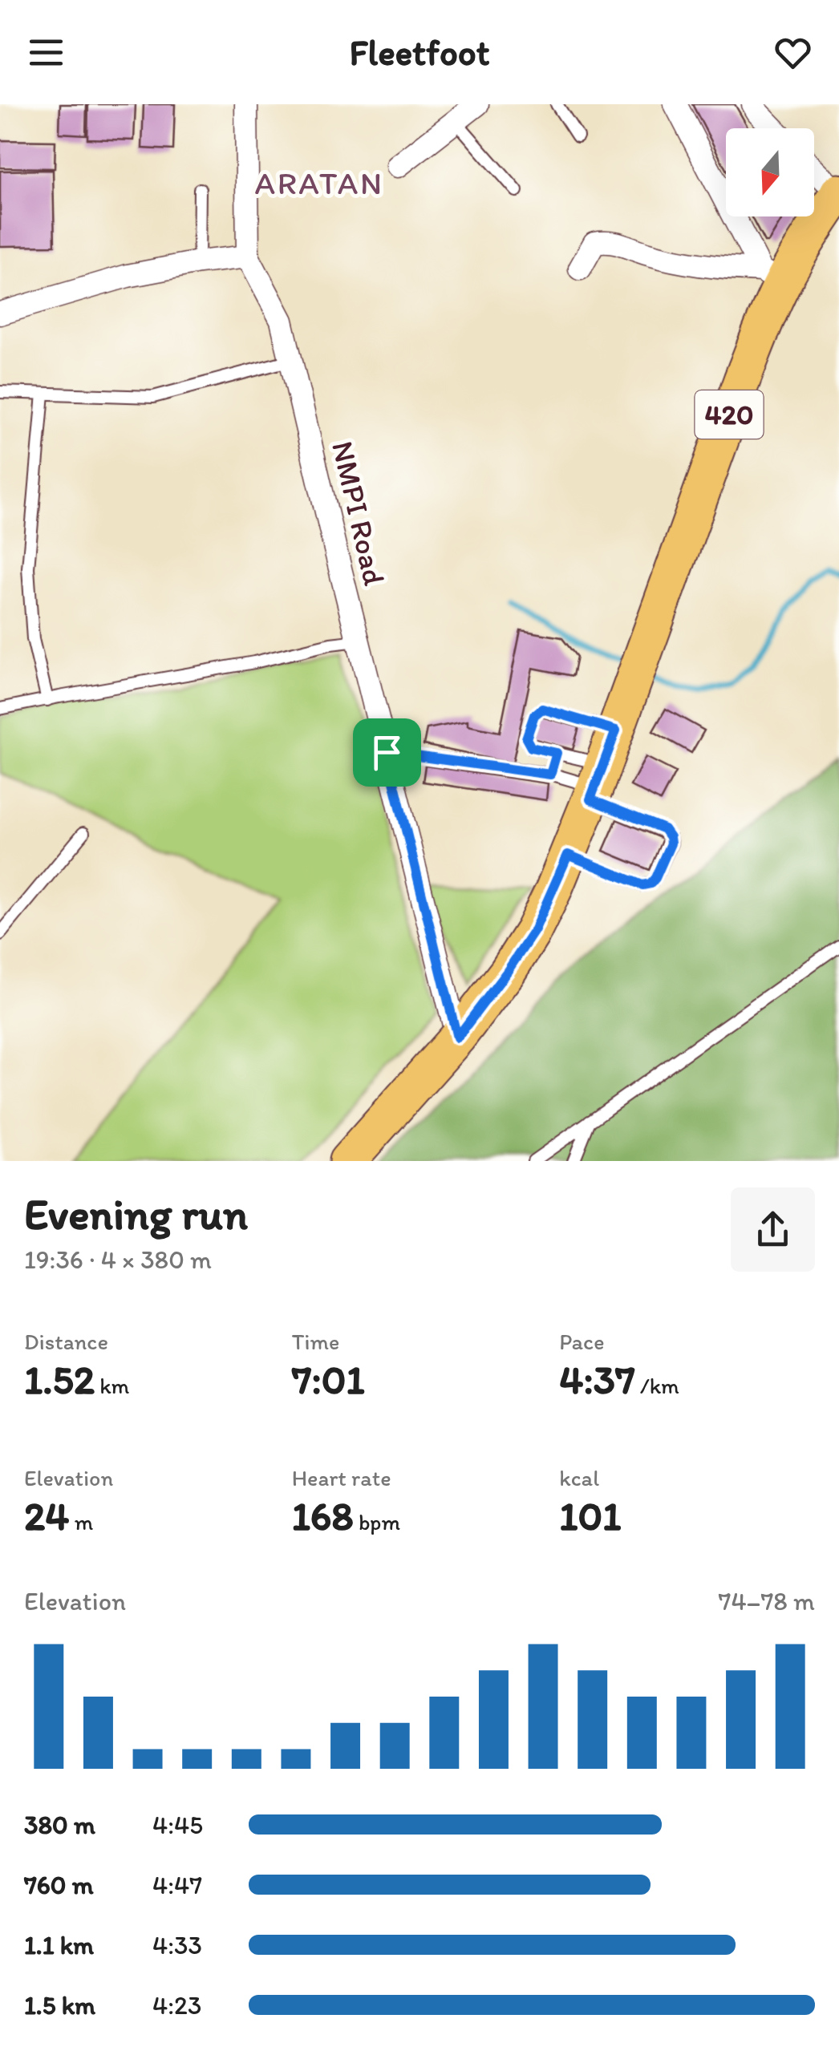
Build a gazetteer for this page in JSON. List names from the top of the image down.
{
  "streets": {
    "main road": ["420"],
    "street": ["NMPI Road"]
  },
  "crossings": [
    ["420", "NMPI Road"]
  ],
  "districts": ["ARATAN"],
  "north": "bottom",
  "page": {
    "header": "Fleetfoot",
    "heading": ["Evening run", "19:36 · 4 × 380 m"],
    "stats": [
      ["Distance", "1.52 km"],
      ["Time", "7:01"],
      ["Pace", "4:37 /km"],
      ["Elevation", "24 m"],
      ["Heart rate", "168 bpm"],
      ["kcal", "101"]
    ],
    "chart": ["Elevation", "74–78 m"],
    "list": [
      {
        "name": "380 m",
        "note": "4:45"
      },
      {
        "name": "760 m",
        "note": "4:47"
      },
      {
        "name": "1.1 km",
        "note": "4:33"
      },
      {
        "name": "1.5 km",
        "note": "4:23"
      }
    ]
  }
}
